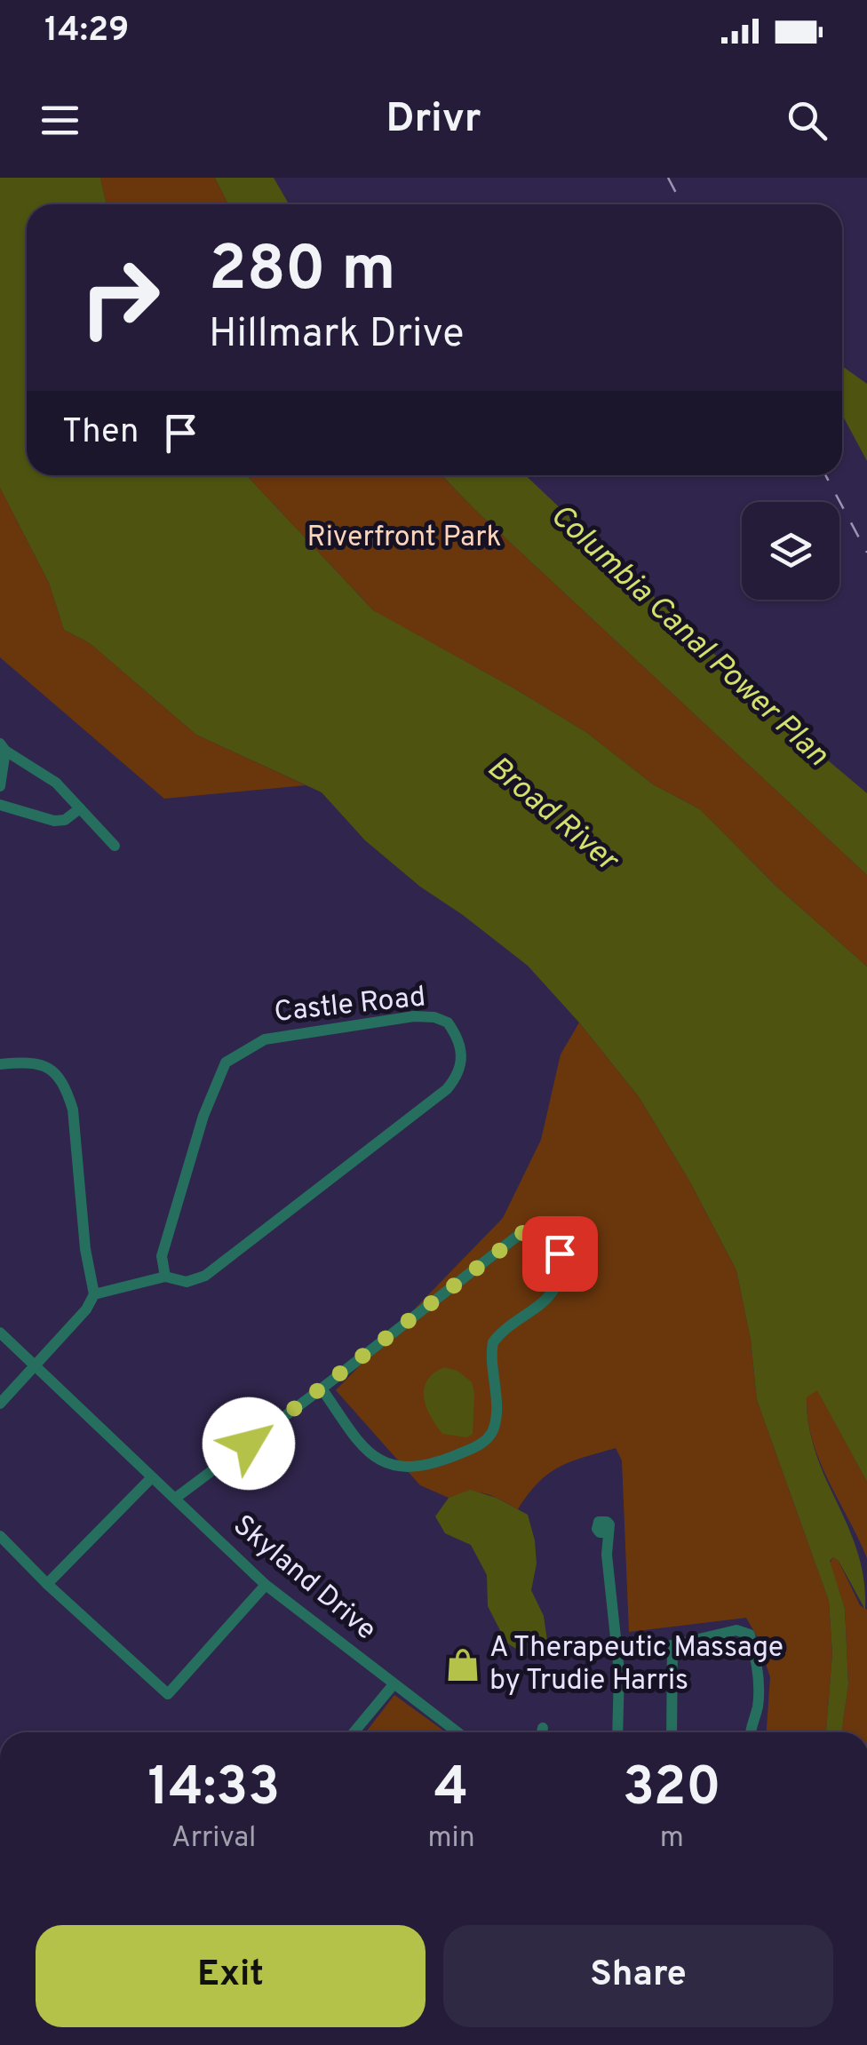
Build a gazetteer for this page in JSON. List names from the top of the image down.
{
  "streets": {
    "street": ["Castle Road", "Skyland Drive"]
  },
  "water": ["Columbia Canal Power Plan", "Broad River"],
  "parks": ["Riverfront Park"],
  "places": {
    "shop": ["A Therapeutic Massage by Trudie Harris"]
  },
  "page": {
    "status": "14:29",
    "header": "Drivr",
    "turn": ["280 m", "Hillmark Drive"],
    "then": "Then",
    "eta": [
      "14:33",
      "Arrival",
      "4",
      "min",
      "320",
      "m"
    ],
    "buttons": ["Exit", "Share"]
  }
}
